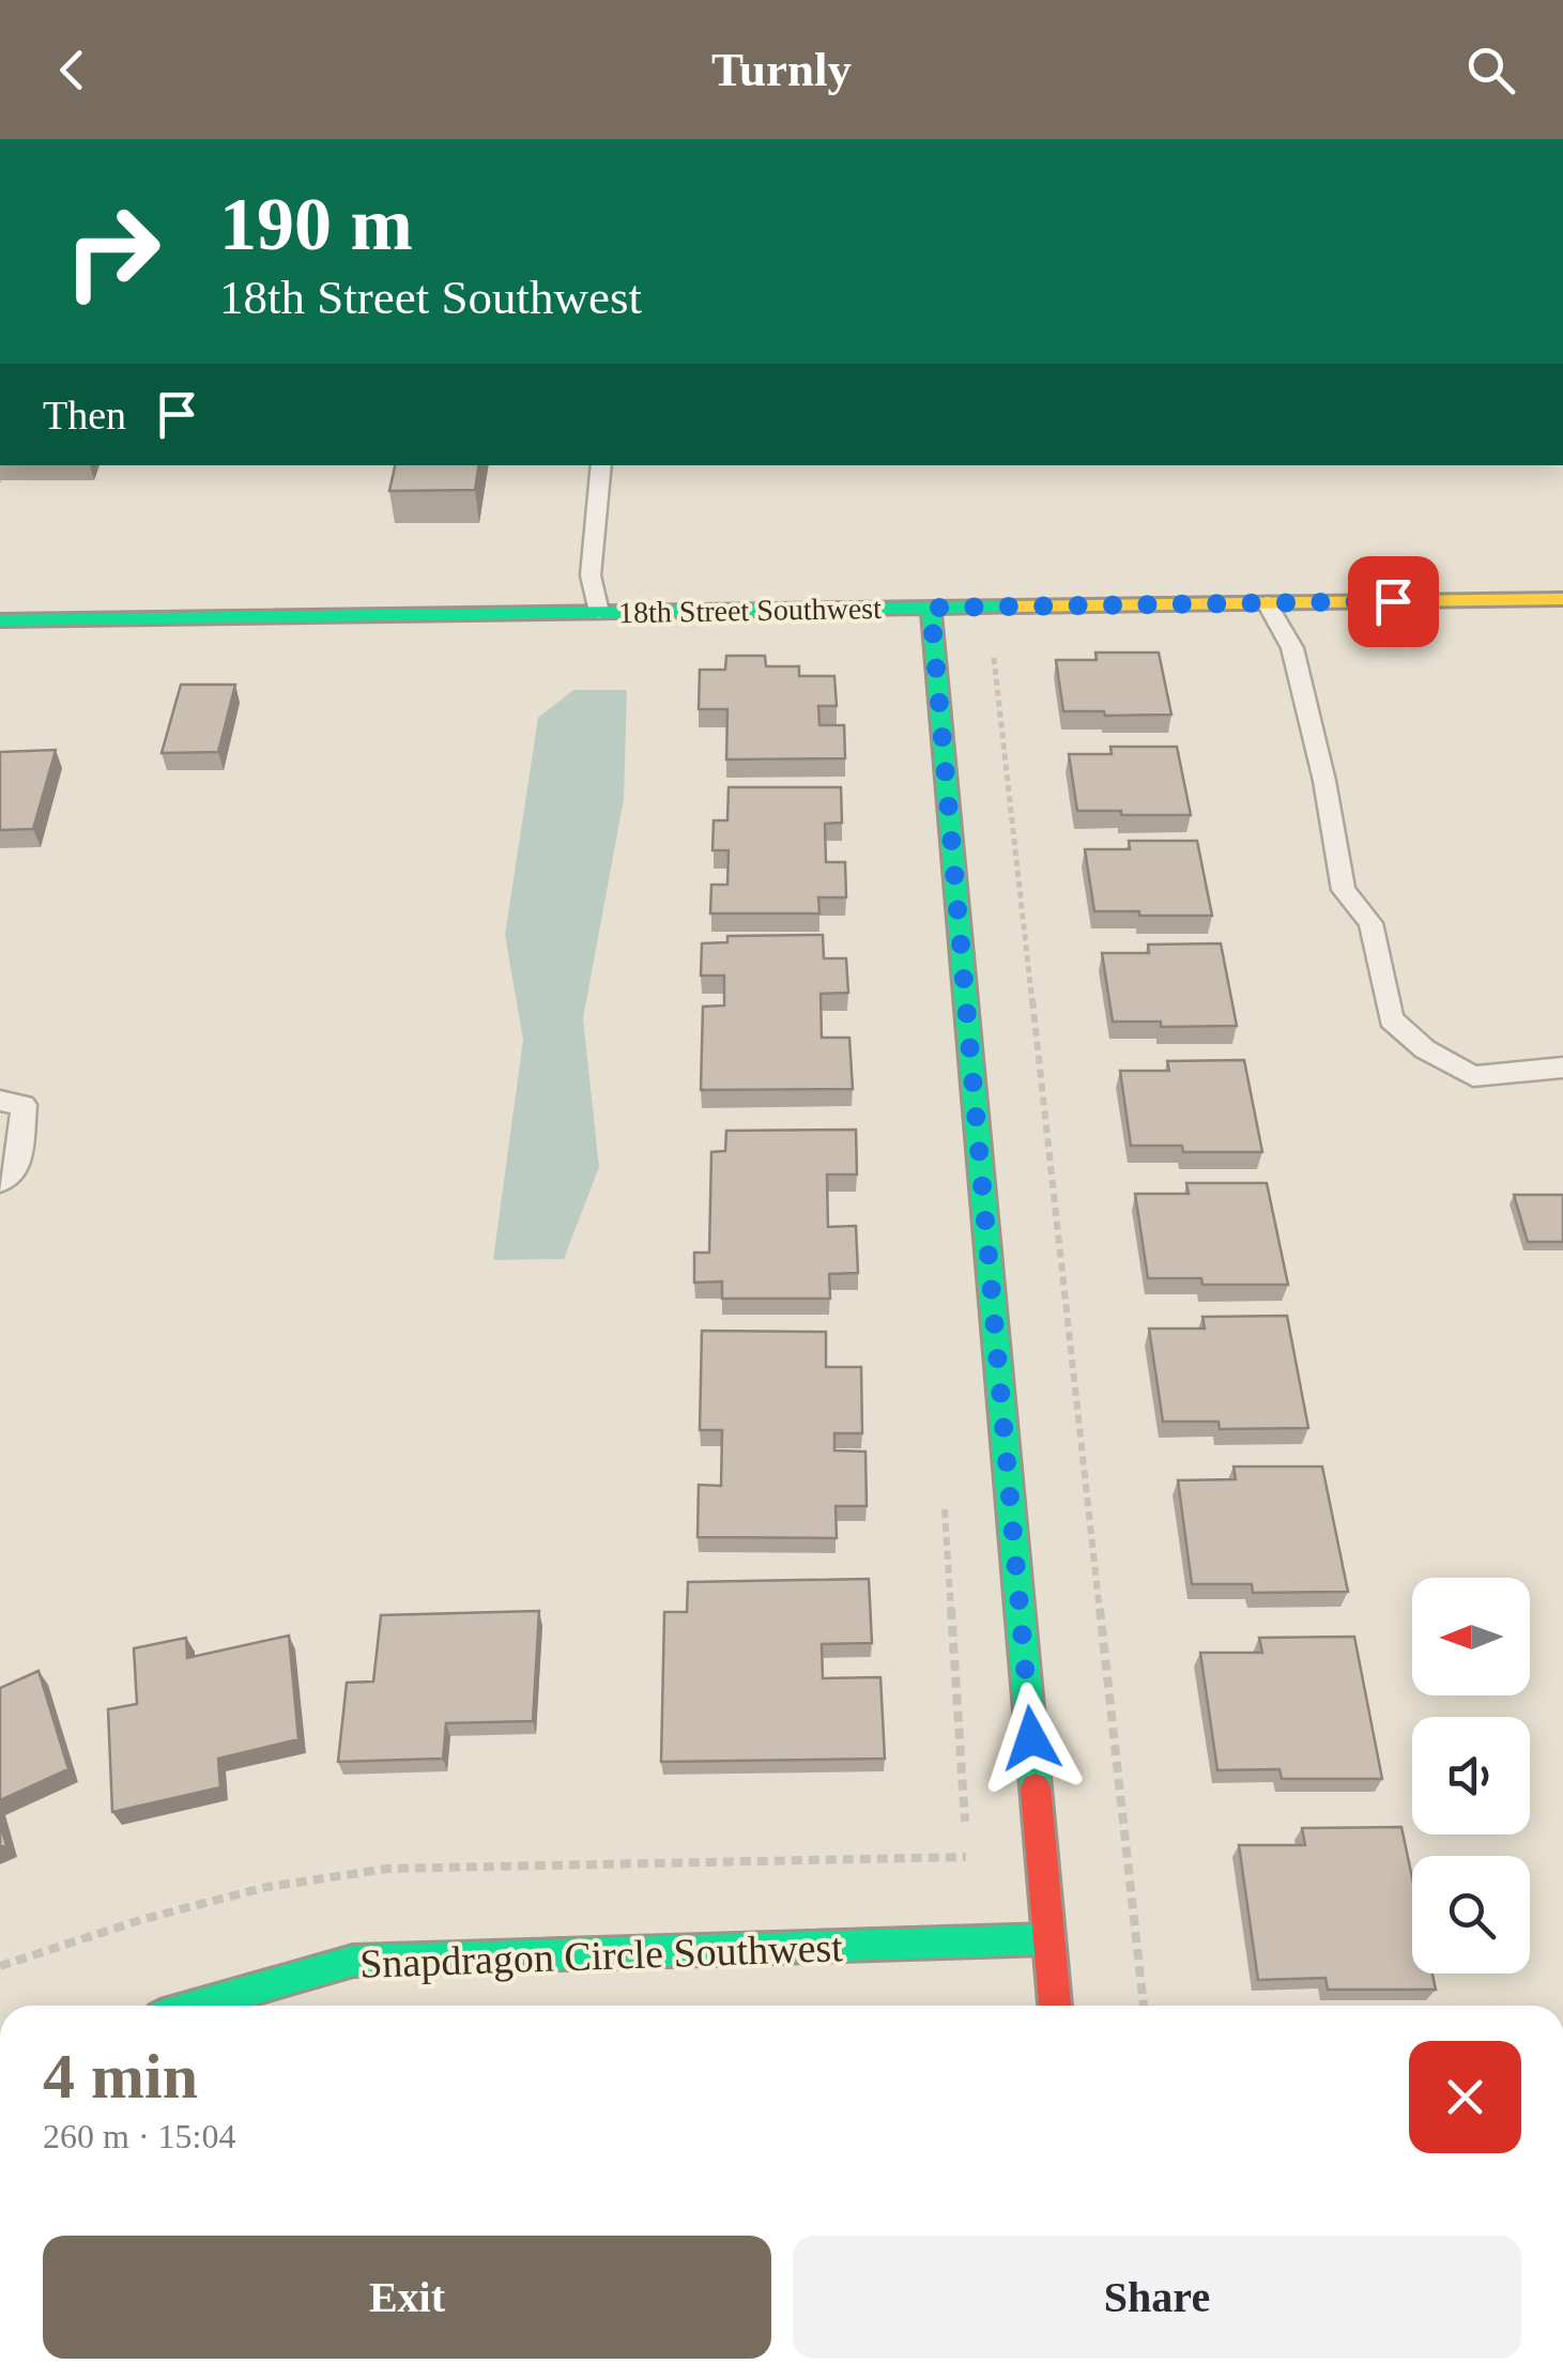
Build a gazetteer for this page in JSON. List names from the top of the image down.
{
  "streets": {
    "street": ["18th Street Southwest", "Snapdragon Circle Southwest"]
  },
  "north": "left",
  "page": {
    "header": "Turnly",
    "turn": ["190 m", "18th Street Southwest"],
    "then": "Then",
    "heading": ["4 min", "260 m · 15:04"],
    "buttons": ["Exit", "Share"]
  }
}
